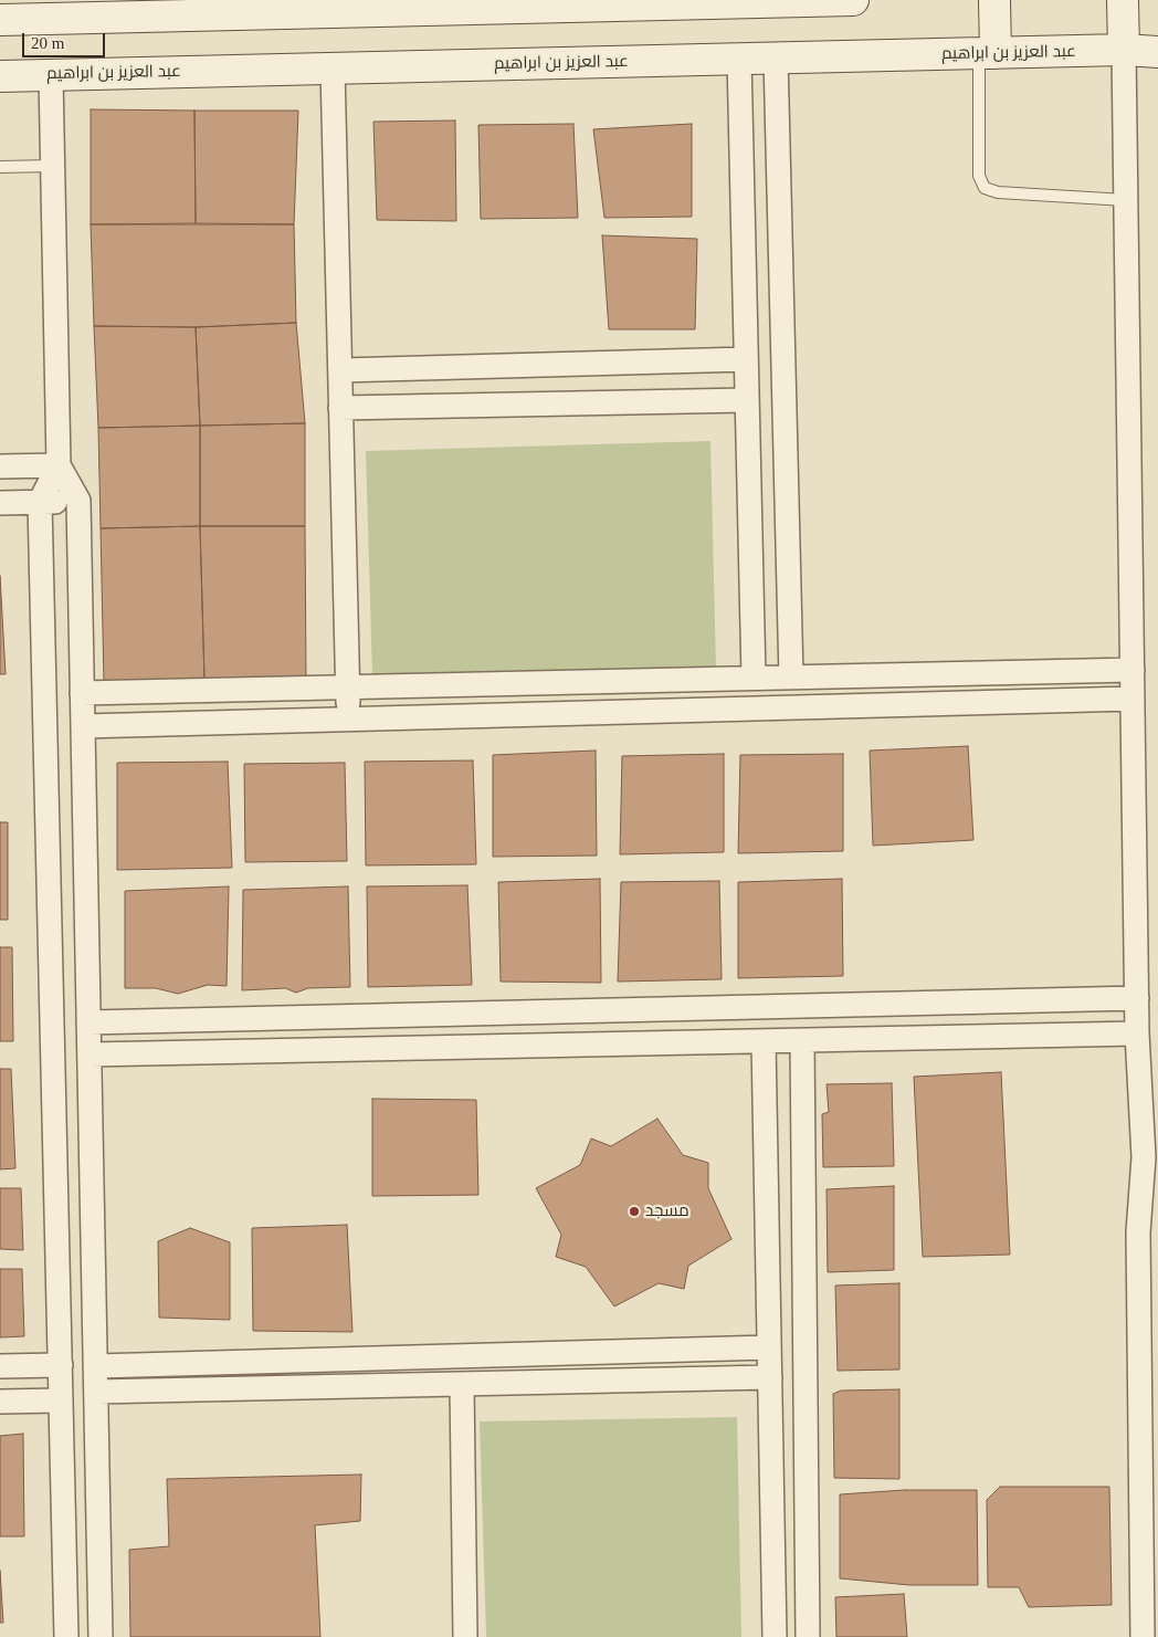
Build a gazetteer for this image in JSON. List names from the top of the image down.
{
  "streets": {
    "street": ["عبد العزيز بن ابراهيم"]
  },
  "places": ["مسجد"],
  "scale_bar": "20 m"
}
